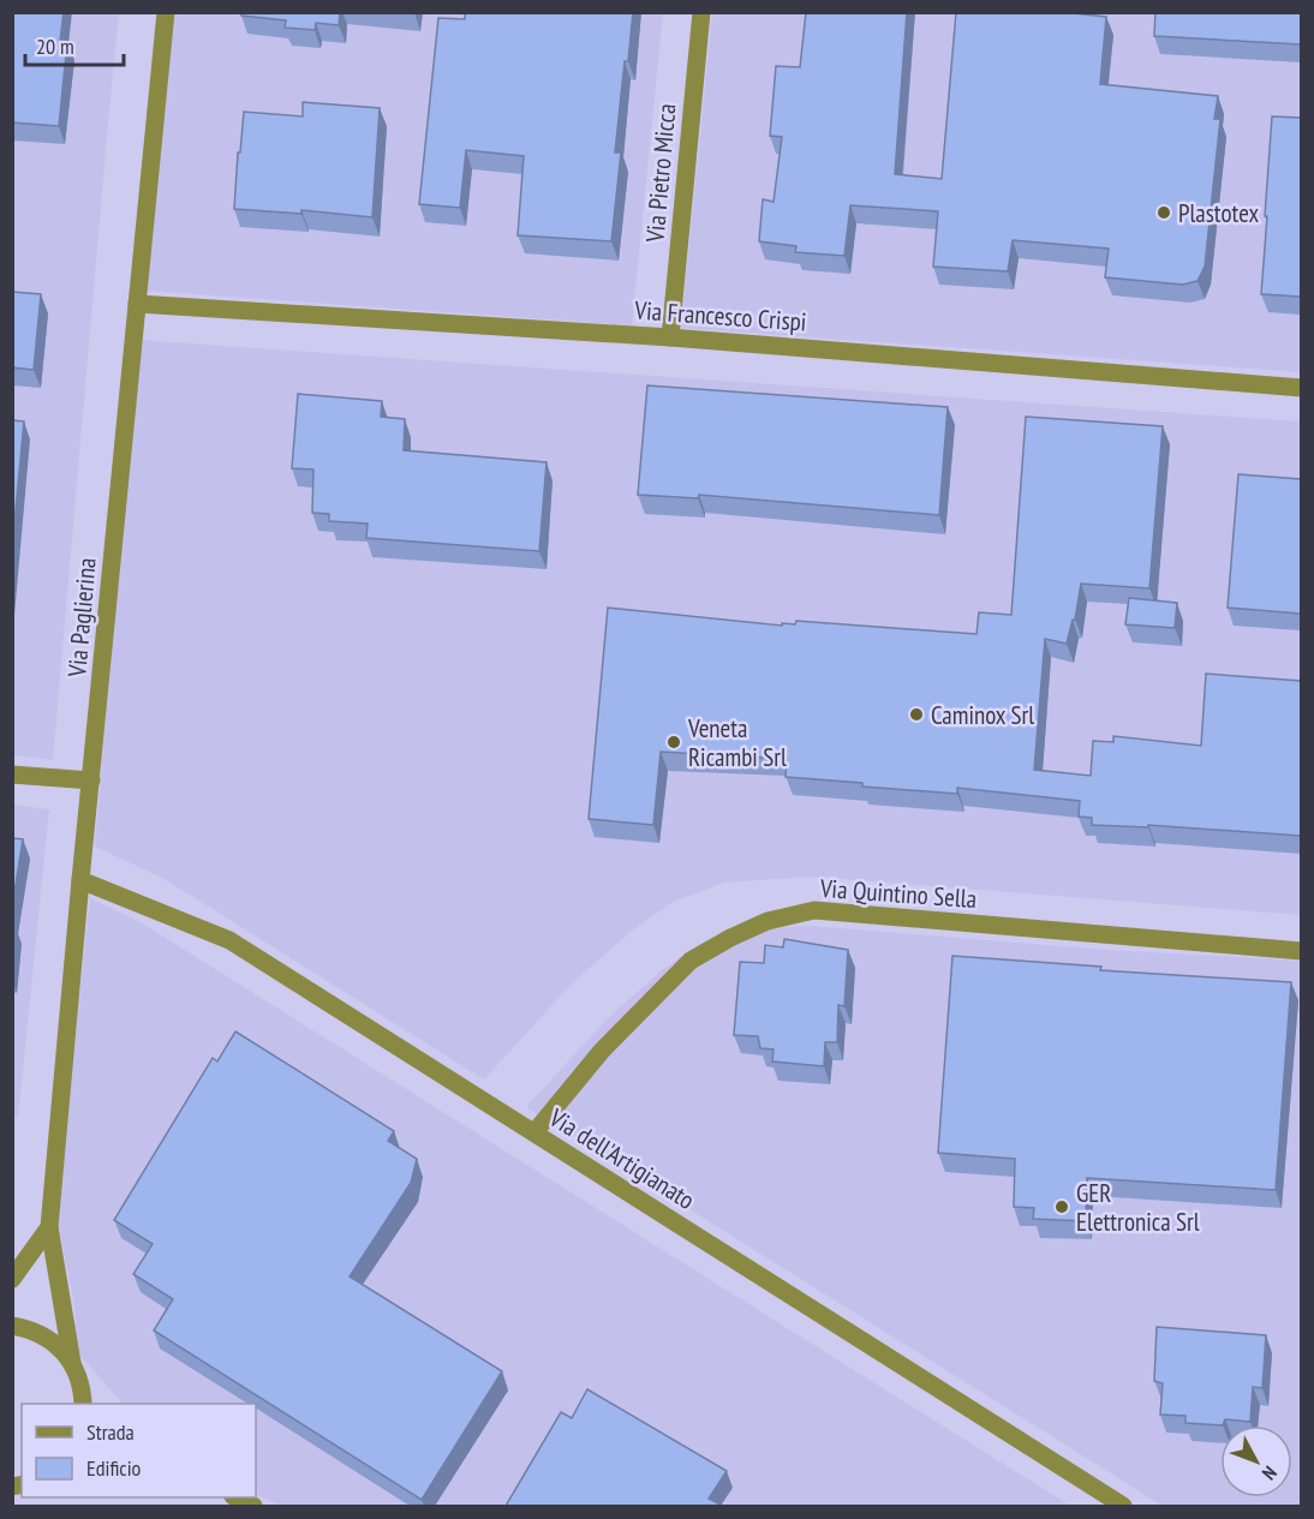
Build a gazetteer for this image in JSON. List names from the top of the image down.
{
  "streets": {
    "street": [
      "Via Pietro Micca",
      "Via Francesco Crispi",
      "Via Paglierina",
      "Via Quintino Sella",
      "Via dell'Artigianato"
    ]
  },
  "crossings": [
    ["Via Pietro Micca", "Via Francesco Crispi"],
    ["Via Francesco Crispi", "Via Paglierina"],
    ["Via Paglierina", "Via dell'Artigianato"],
    ["Via Quintino Sella", "Via dell'Artigianato"]
  ],
  "places": [
    "Plastotex",
    "Caminox Srl",
    "Veneta Ricambi Srl",
    "GER Elettronica Srl"
  ],
  "legend": ["Strada", "Edificio"],
  "scale_bar": "20 m",
  "north": "bottom right"
}
